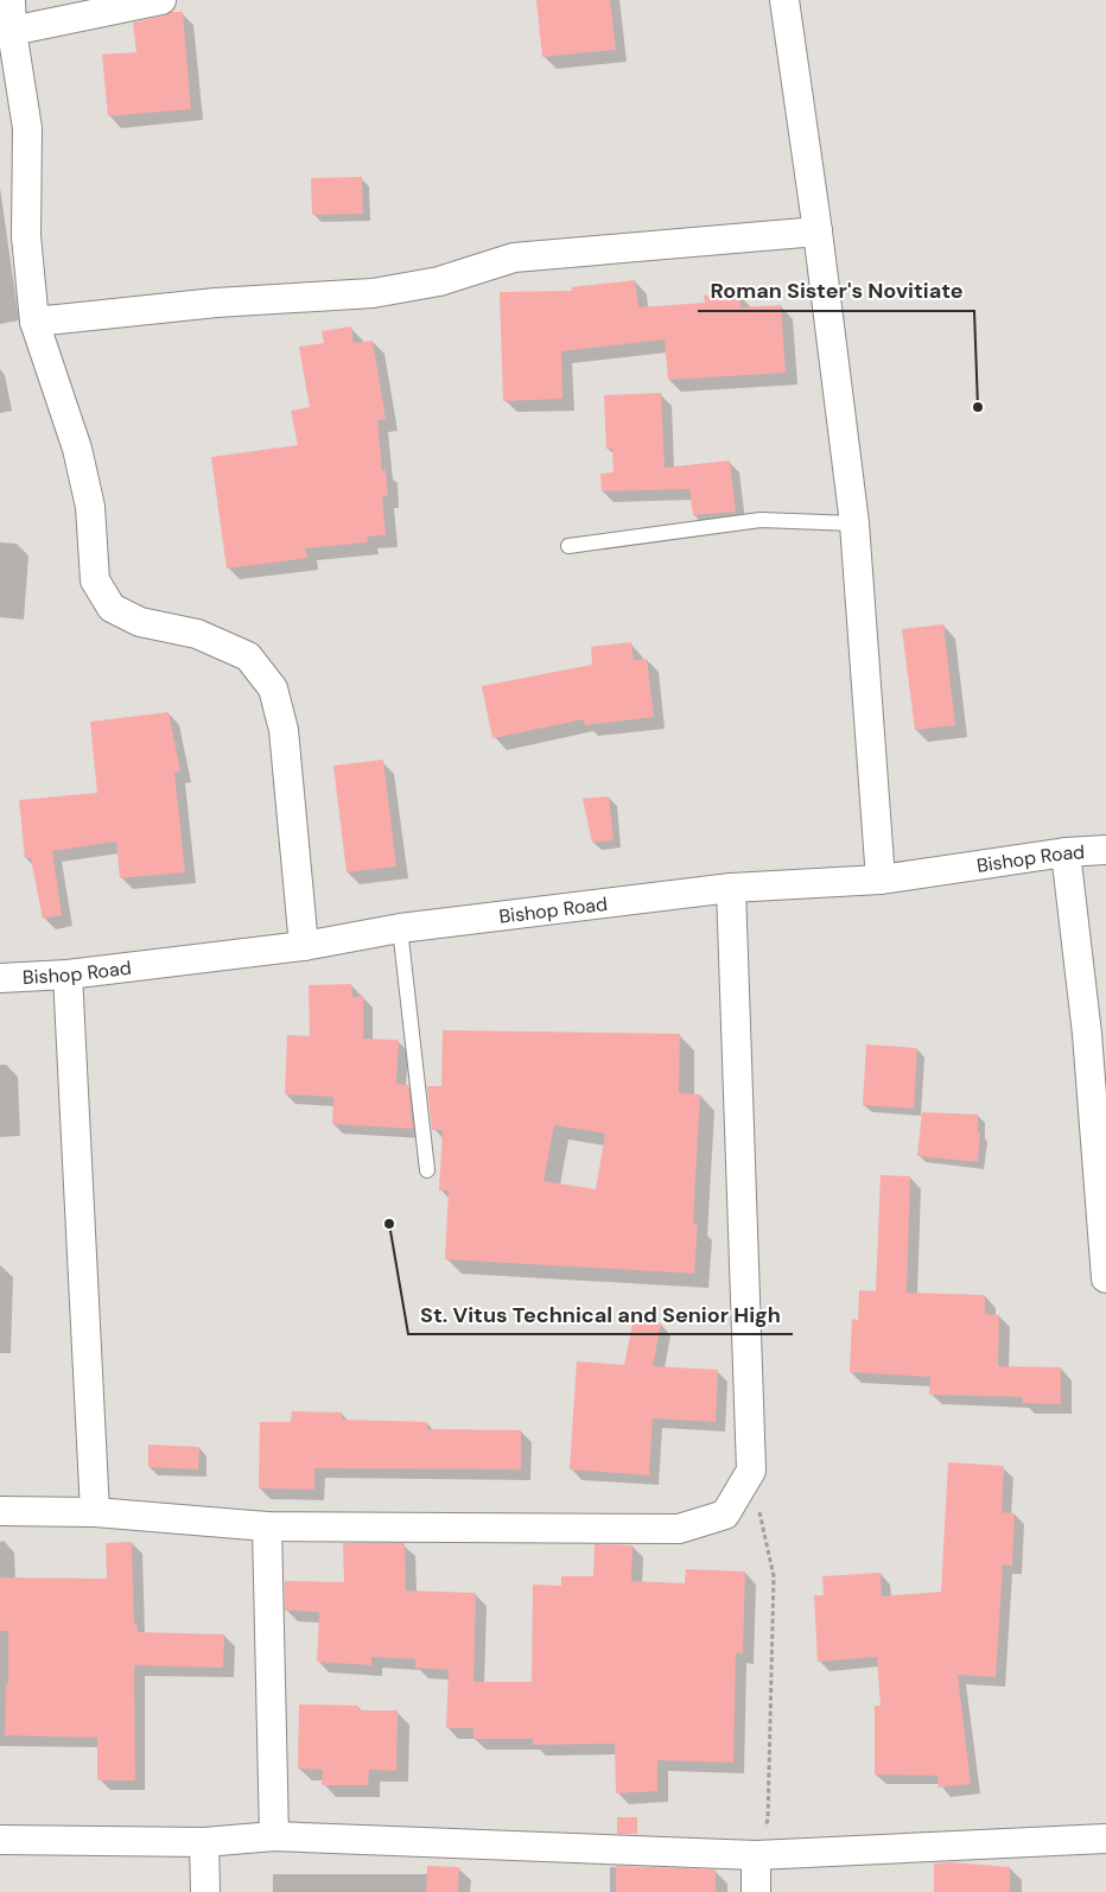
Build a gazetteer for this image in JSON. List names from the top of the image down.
{
  "streets": {
    "street": ["Bishop Road"]
  },
  "places": ["Roman Sister's Novitiate", "St. Vitus Technical and Senior High"]
}
